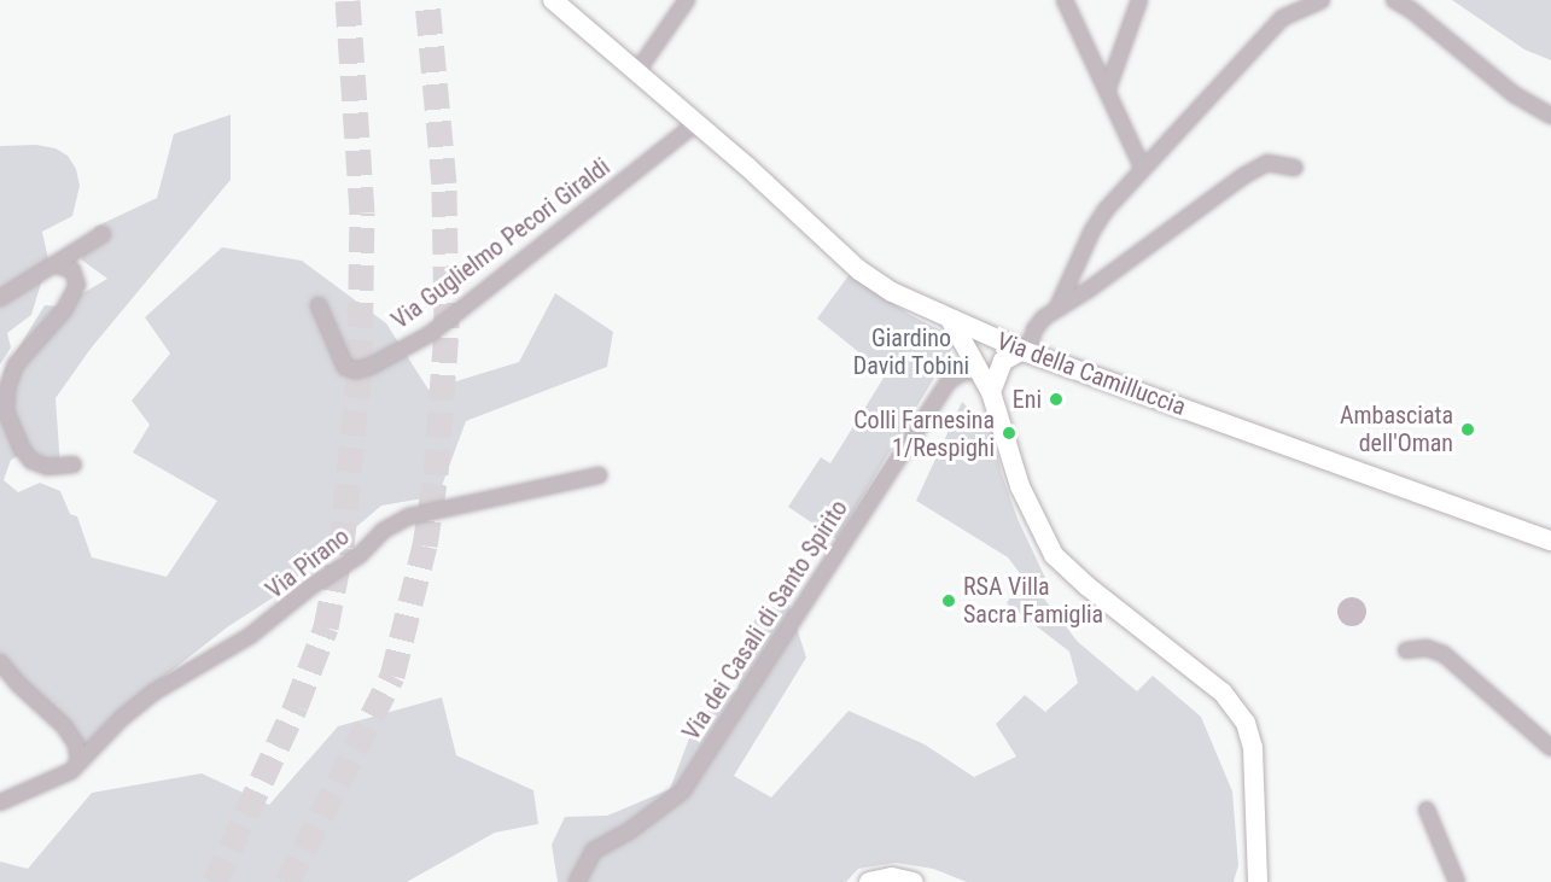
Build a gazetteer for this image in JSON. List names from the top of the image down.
{
  "streets": {
    "main road": ["Via della Camilluccia"],
    "street": ["Via Guglielmo Pecori Giraldi", "Via Pirano", "Via dei Casali di Santo Spirito"]
  },
  "crossings": [
    ["Via Guglielmo Pecori Giraldi", "Via della Camilluccia"]
  ],
  "parks": ["Giardino David Tobini"],
  "places": [
    "Eni",
    "Ambasciata dell'Oman",
    "Colli Farnesina 1/Respighi",
    "RSA Villa Sacra Famiglia"
  ]
}
